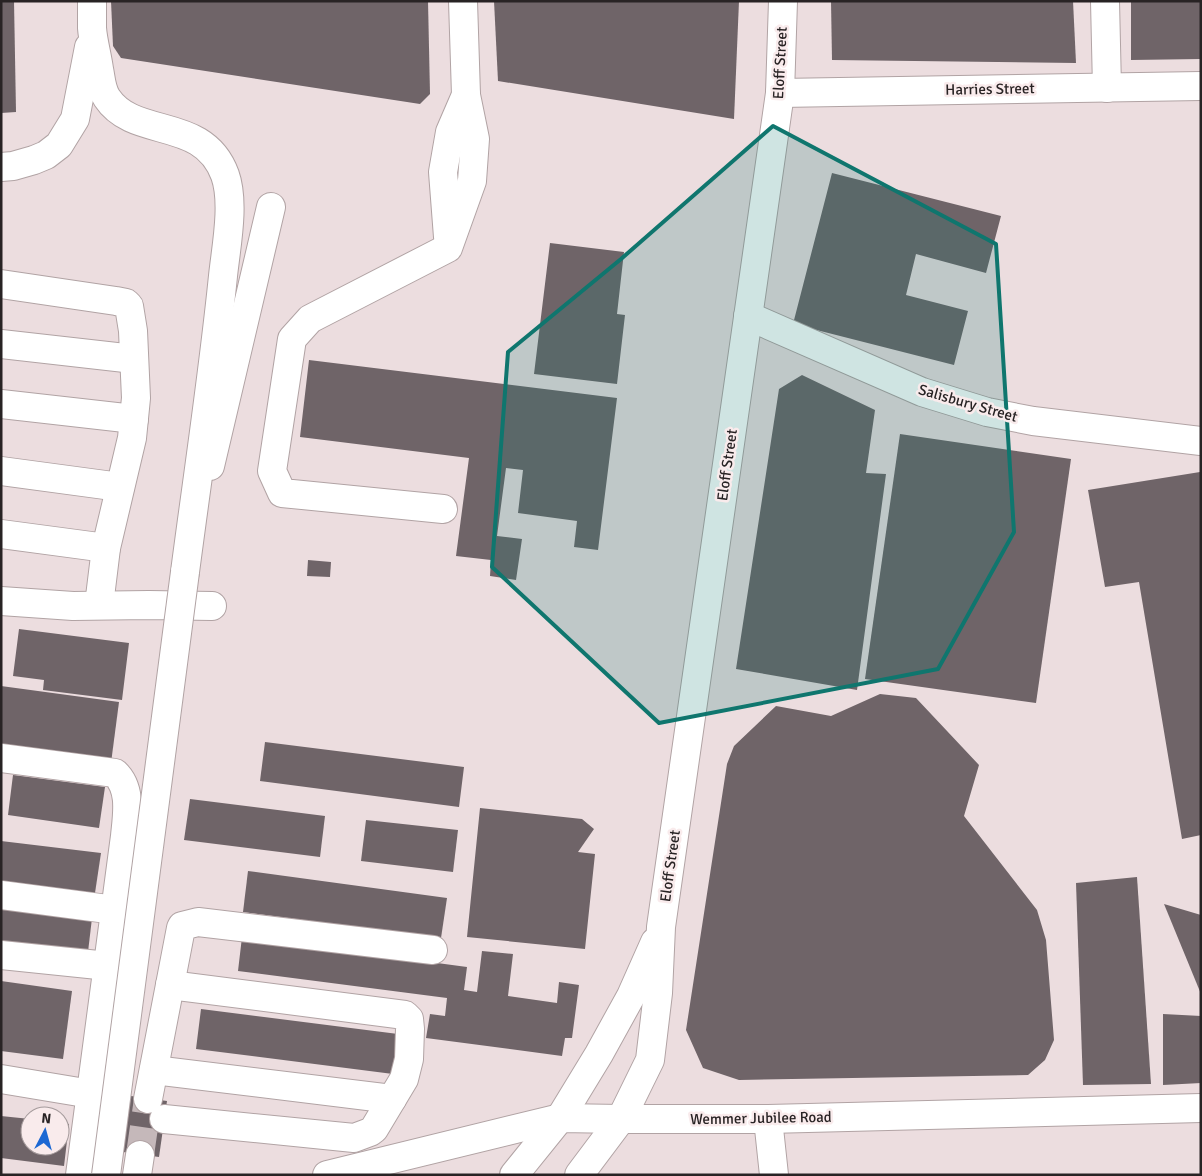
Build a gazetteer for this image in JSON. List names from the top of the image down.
{
  "streets": {
    "main road": [
      "Eloff Street",
      "Harries Street",
      "Salisbury Street",
      "Wemmer Jubilee Road"
    ]
  },
  "crossings": [
    ["Eloff Street", "Harries Street"],
    ["Eloff Street", "Salisbury Street"],
    ["Eloff Street", "Wemmer Jubilee Road"]
  ],
  "north": "top"
}
